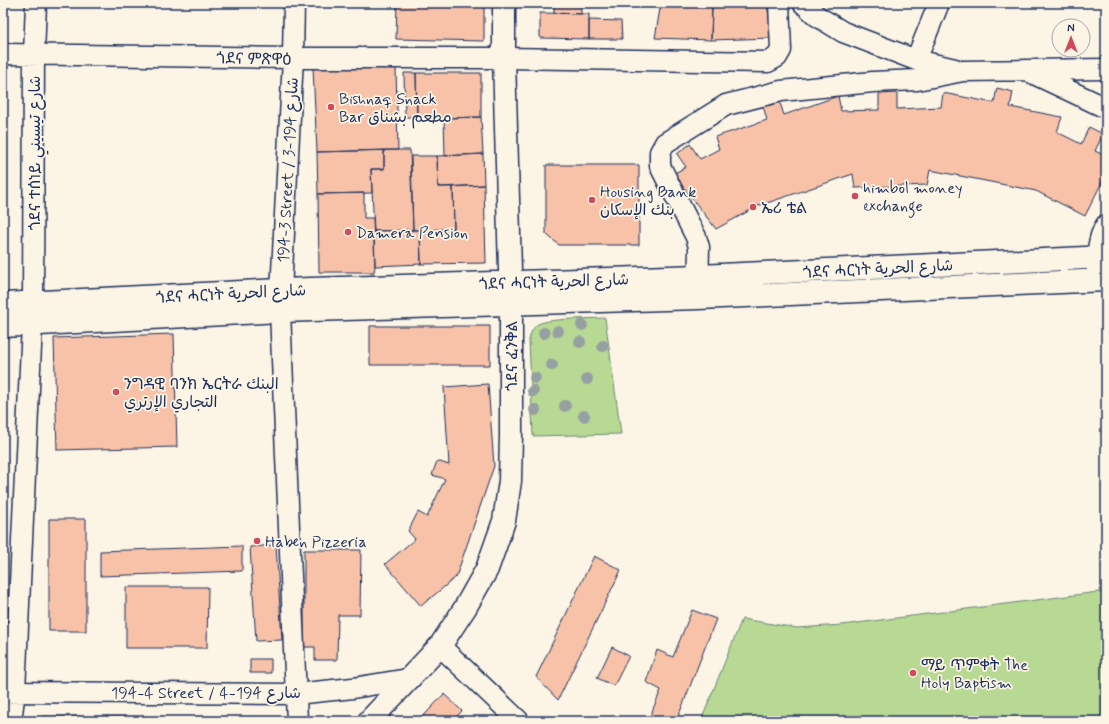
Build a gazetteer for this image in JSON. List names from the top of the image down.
{
  "streets": {
    "main road": ["ጎደና ሓርነት شارع الحرية", "ጎደና ፈንቅል"],
    "street": [
      "ጎደና ምጽዋዕ",
      "ጎደና ተሰነይ شارع تيسيني",
      "194-3 Street / شارع 194-3",
      "194-4 Street / شارع 194-4"
    ]
  },
  "crossings": [
    ["ጎደና ምጽዋዕ", "ጎደና ተሰነይ شارع تيسيني"],
    ["ጎደና ምጽዋዕ", "194-3 Street / شارع 194-3"],
    ["ጎደና ምጽዋዕ", "ጎደና ፈንቅል"],
    ["ጎደና ተሰነይ شارع تيسيني", "ጎደና ሓርነት شارع الحرية"],
    ["ጎደና ተሰነይ شارع تيسيني", "194-4 Street / شارع 194-4"],
    ["194-3 Street / شارع 194-3", "ጎደና ሓርነት شارع الحرية"],
    ["194-3 Street / شارع 194-3", "194-4 Street / شارع 194-4"],
    ["ጎደና ሓርነት شارع الحرية", "ጎደና ፈንቅል"],
    ["ጎደና ፈንቅል", "194-4 Street / شارع 194-4"]
  ],
  "places": [
    "Bishnaq Snack Bar مطعم بشناق",
    "himbol money exchange",
    "Housing Bank بنك الإسكان",
    "ኤሪ ቴል",
    "Damera Pension",
    "ንግዳዊ ባንክ ኤርትራ البنك التجاري الإرتري",
    "Haben Pizzeria",
    "ማይ ጥምቀት The Holy Baptism"
  ],
  "north": "top"
}
